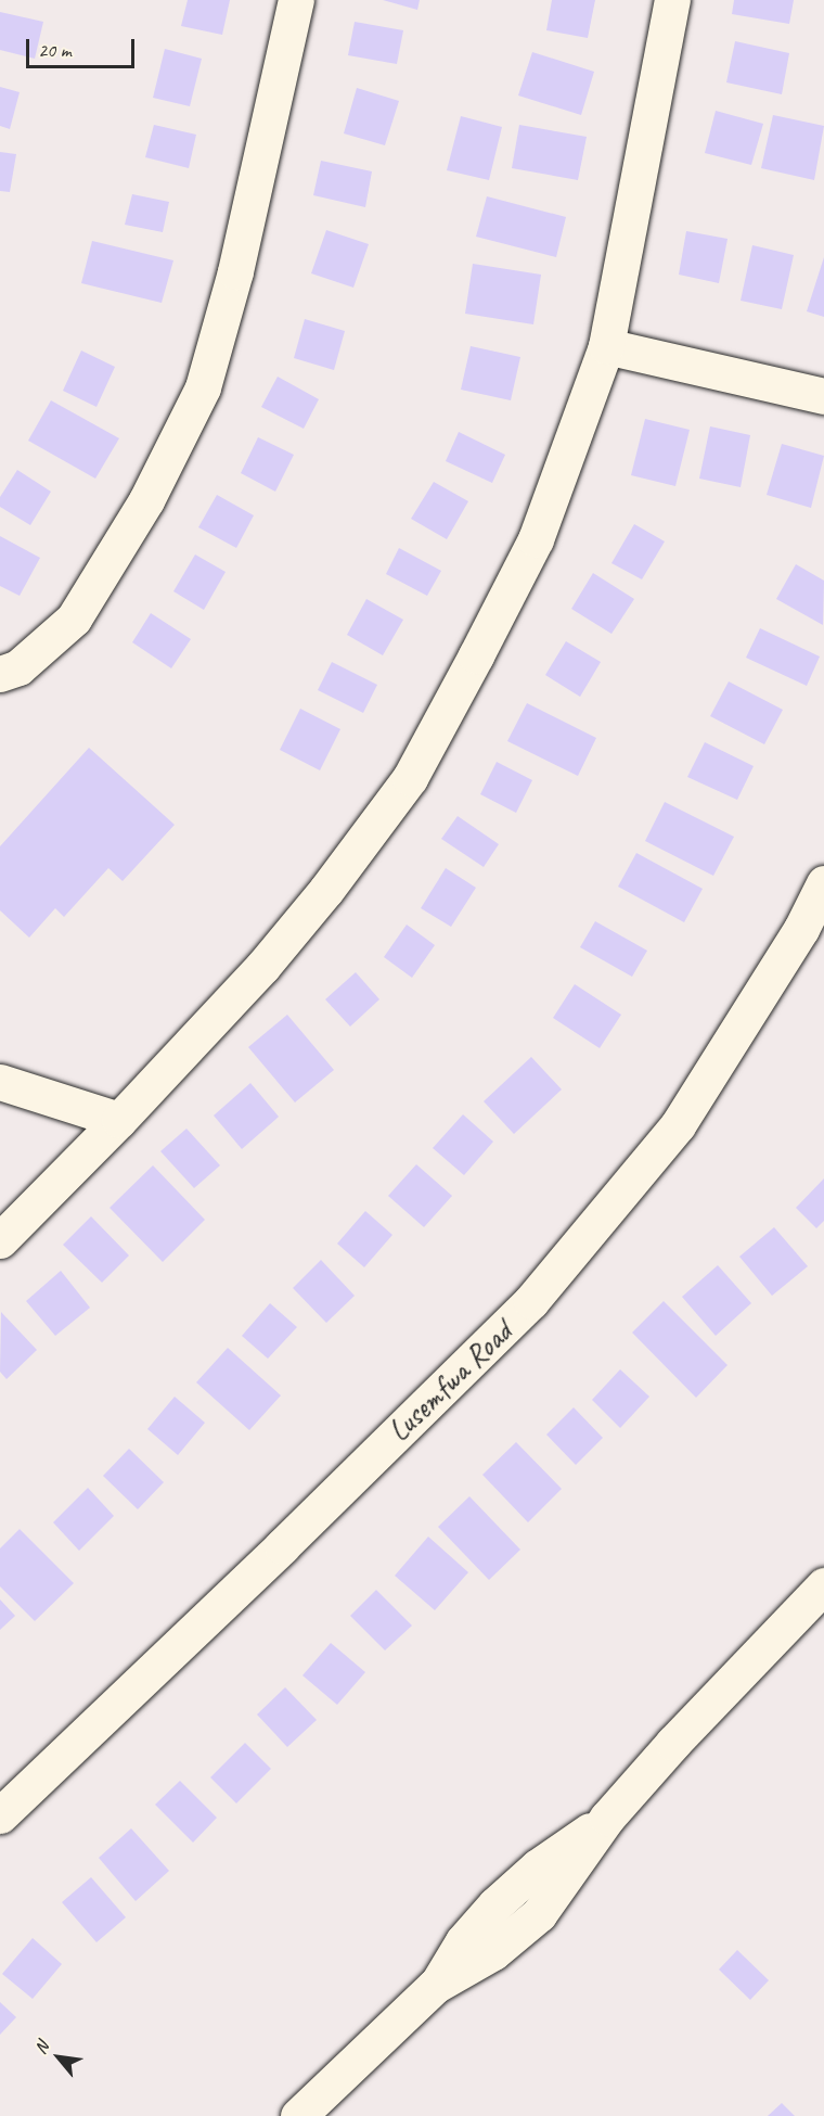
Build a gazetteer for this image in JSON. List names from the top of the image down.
{
  "streets": {
    "street": ["Lusemfwa Road"]
  },
  "scale_bar": "20 m",
  "north": "top left"
}
